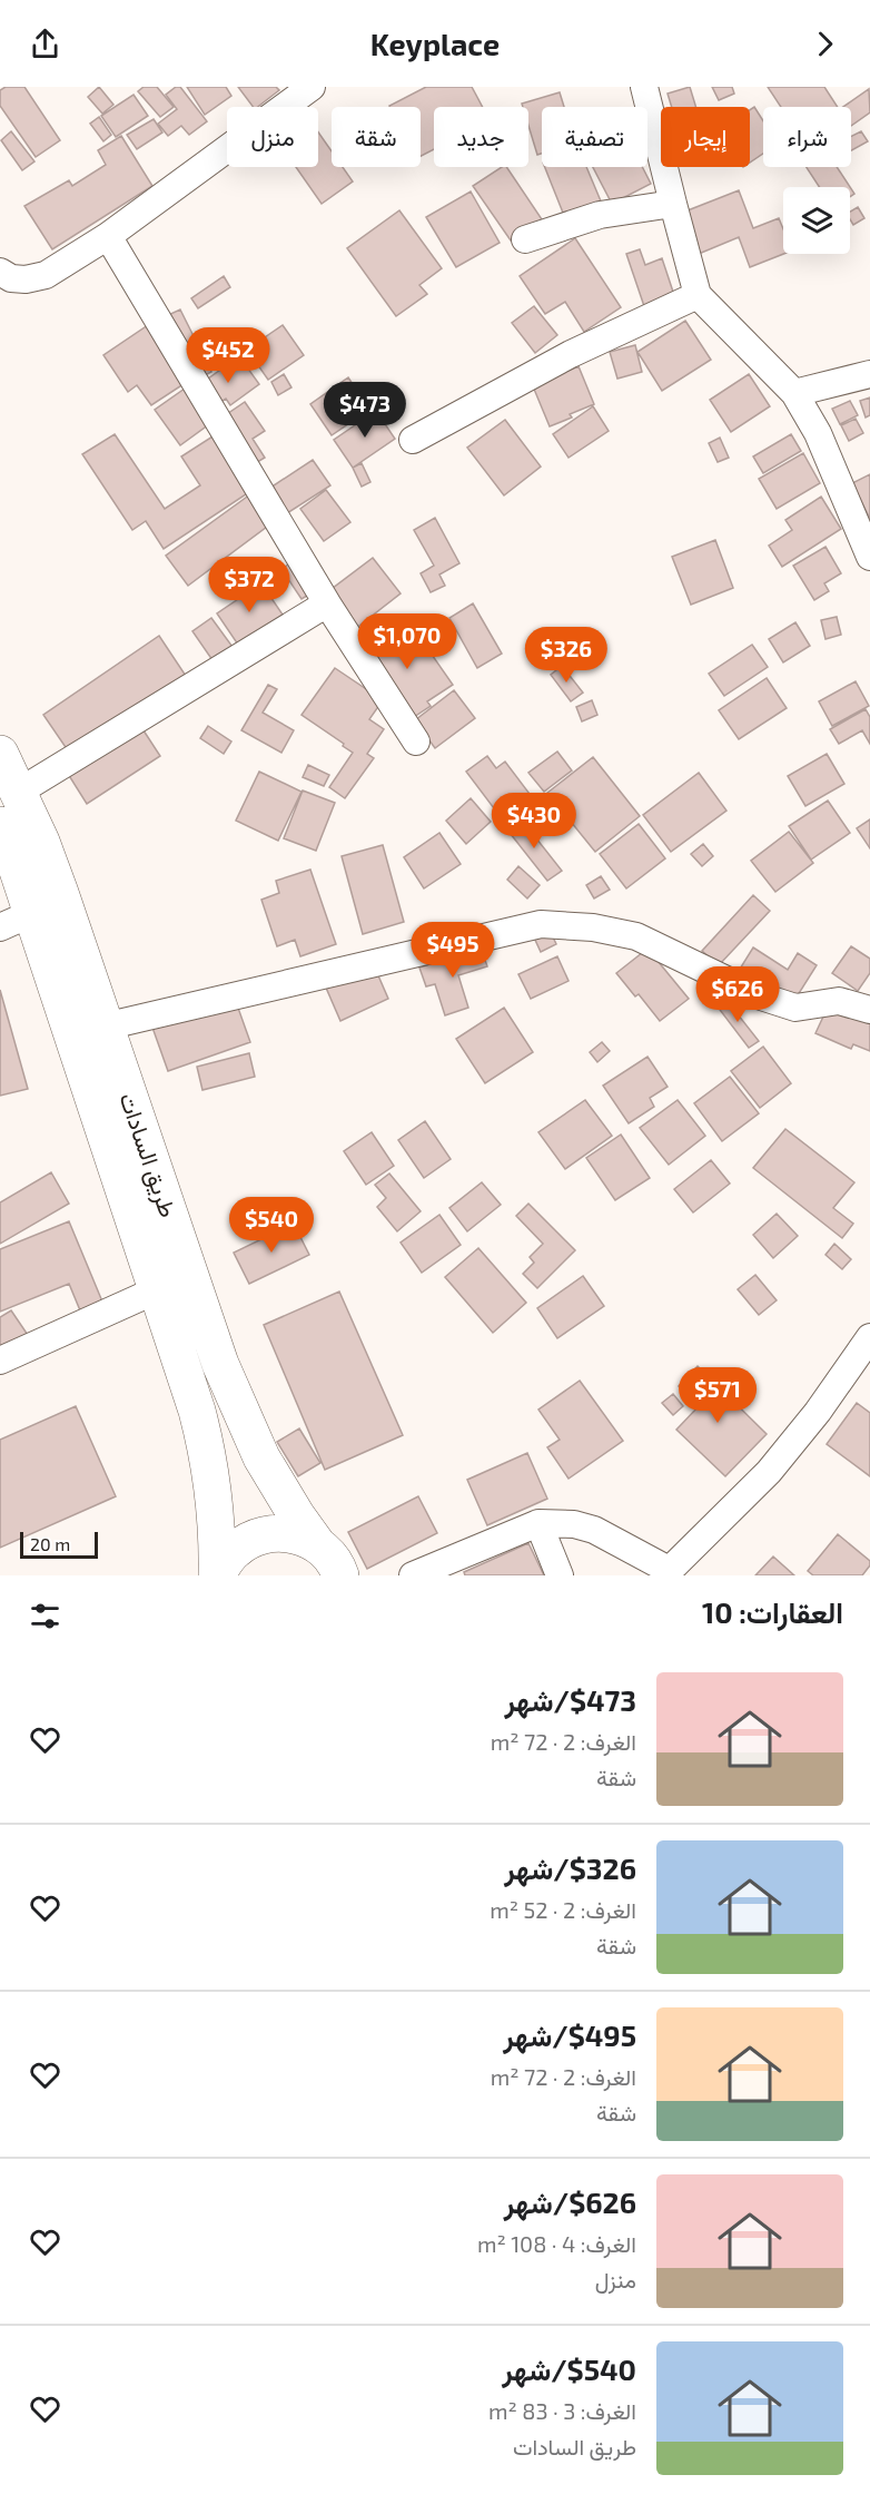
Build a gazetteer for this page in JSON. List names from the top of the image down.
{
  "streets": {
    "main road": ["طريق السادات"]
  },
  "scale_bar": "20 m",
  "page": {
    "header": "Keyplace",
    "chip": [
      "شراء",
      "إيجار",
      "تصفية",
      "جديد",
      "شقة",
      "منزل"
    ],
    "price": [
      "$452",
      "$473",
      "$372",
      "$1,070",
      "$326",
      "$430",
      "$495",
      "$626",
      "$540",
      "$571"
    ],
    "scale": "20 m",
    "heading": "العقارات: 10",
    "list": [
      {
        "name": "$473/شهر",
        "note": "الغرف: 2 · 72 m² · شقة"
      },
      {
        "name": "$326/شهر",
        "note": "الغرف: 2 · 52 m² · شقة"
      },
      {
        "name": "$495/شهر",
        "note": "الغرف: 2 · 72 m² · شقة"
      },
      {
        "name": "$626/شهر",
        "note": "الغرف: 4 · 108 m² · منزل"
      },
      {
        "name": "$540/شهر",
        "note": "الغرف: 3 · 83 m² · طريق السادات"
      }
    ]
  }
}
